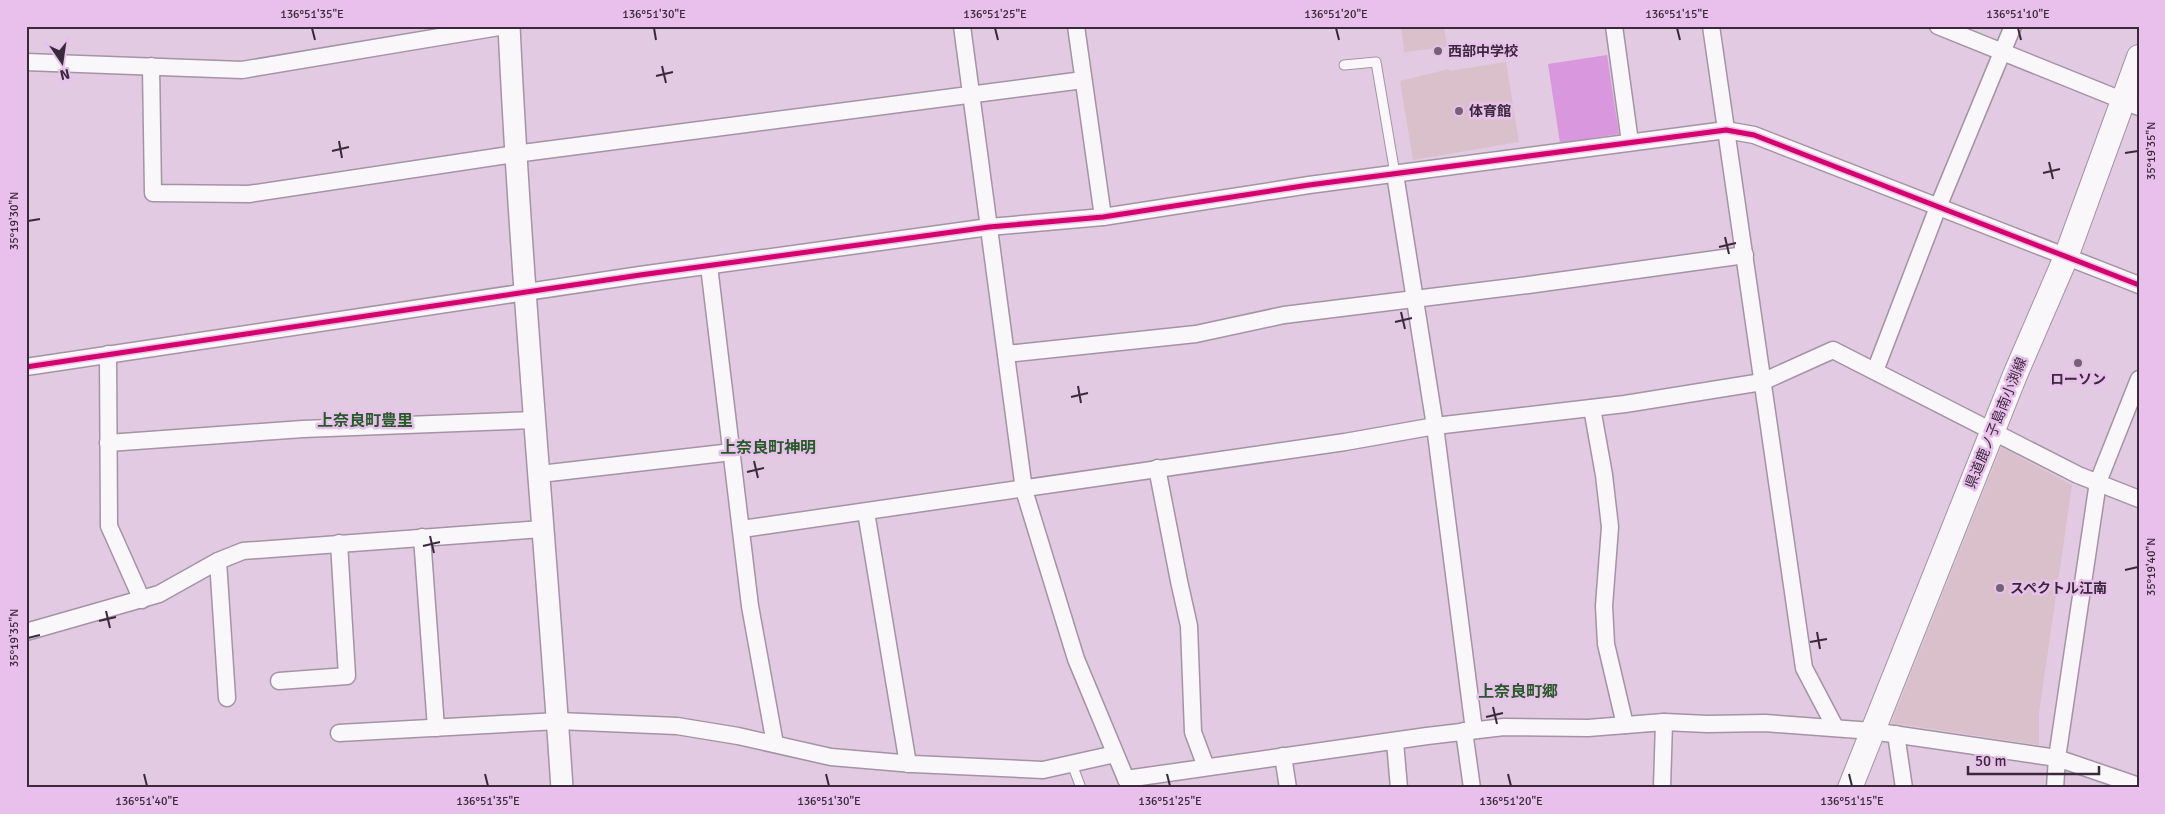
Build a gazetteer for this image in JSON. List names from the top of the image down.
{
  "streets": {
    "main road": ["県道鹿ノ子島南小渕線"]
  },
  "districts": ["上奈良町豊里", "上奈良町神明", "上奈良町郷"],
  "places": [
    "西部中学校",
    "体育館",
    "ローソン",
    "スペクトル江南"
  ],
  "scale_bar": "50 m",
  "north": "bottom",
  "coordinates": [
    "136°51'35\"E",
    "136°51'30\"E",
    "136°51'25\"E",
    "136°51'20\"E",
    "136°51'15\"E",
    "136°51'10\"E",
    "35°19'35\"N",
    "35°19'30\"N",
    "35°19'40\"N",
    "136°51'40\"E"
  ]
}
